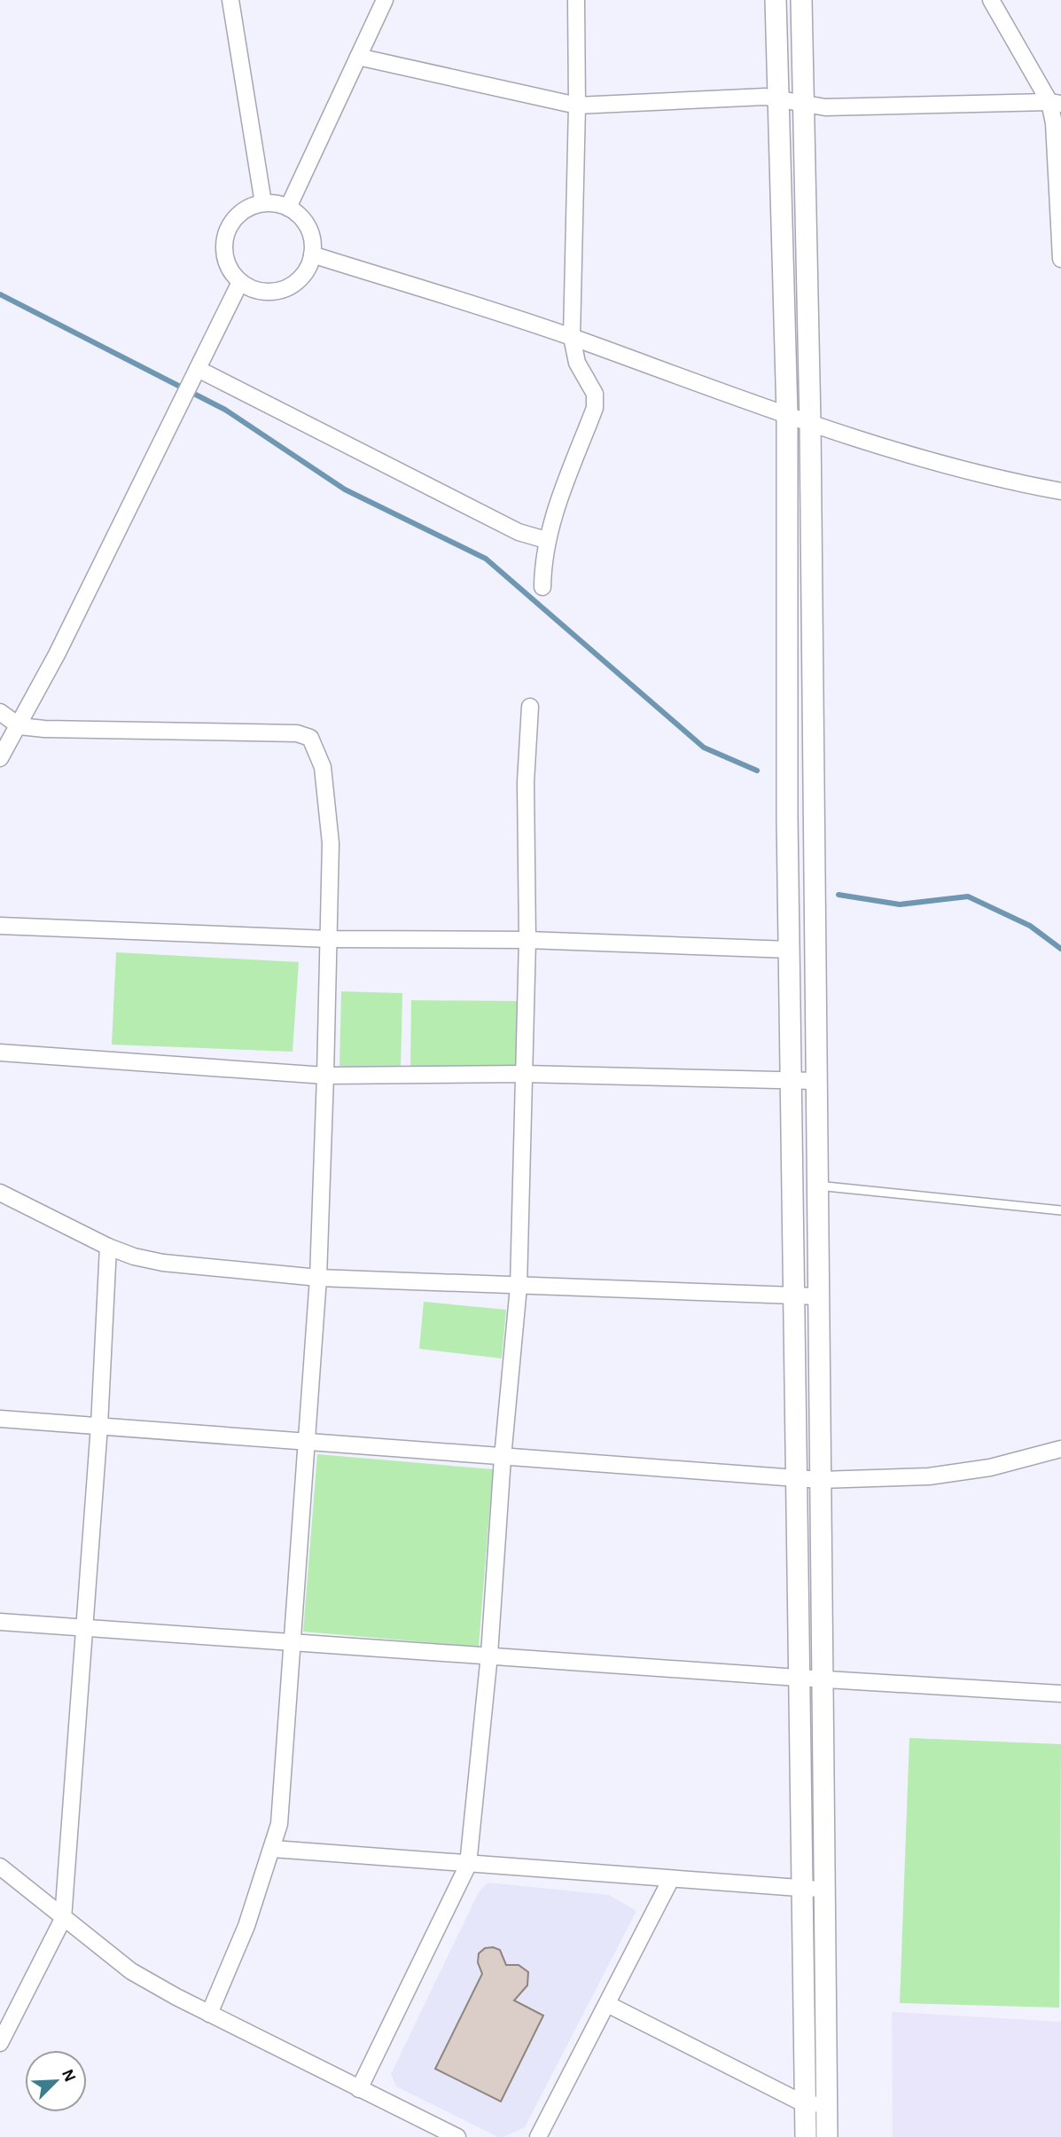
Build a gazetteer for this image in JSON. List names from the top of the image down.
{
  "north": "top right"
}
